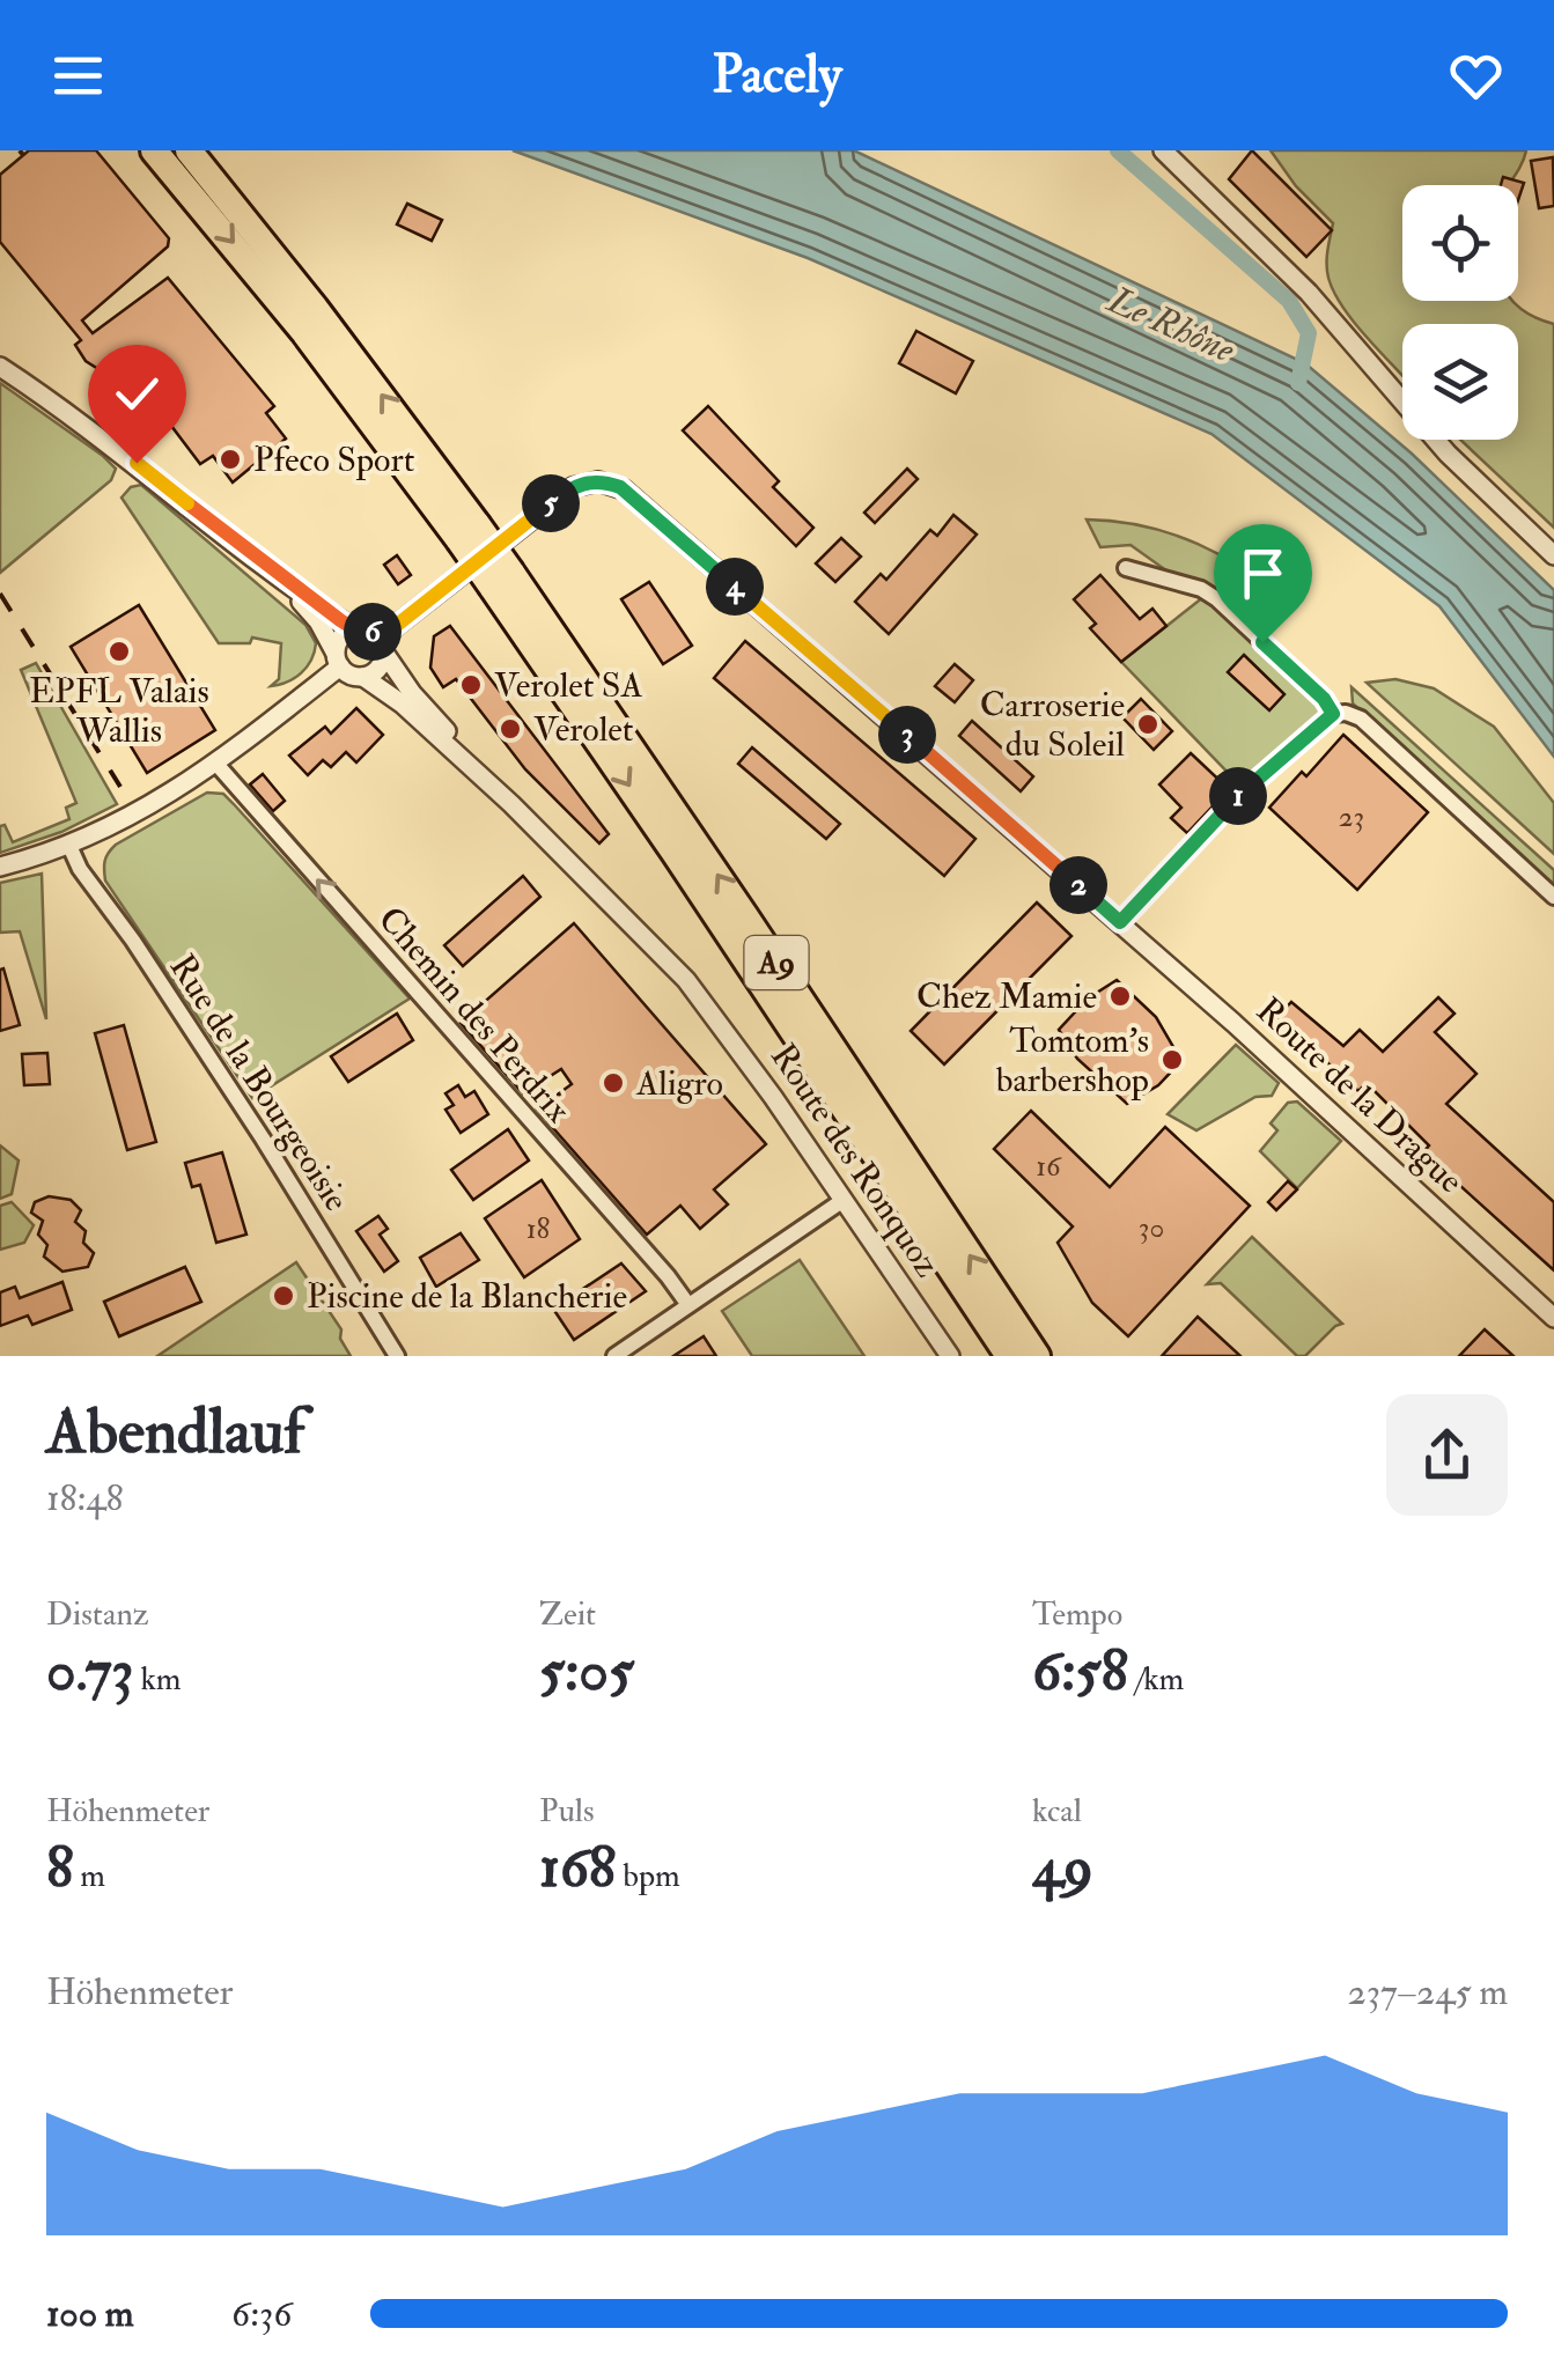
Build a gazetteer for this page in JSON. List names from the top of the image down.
{
  "streets": {
    "highway": ["A9"],
    "street": [
      "Chemin des Perdrix",
      "Rue de la Bourgeoisie",
      "Route de la Drague",
      "Route des Ronquoz"
    ]
  },
  "crossings": [
    ["Route de la Drague", "Route des Ronquoz"]
  ],
  "one_way": ["Chemin des Perdrix"],
  "water": ["Le Rhône"],
  "places": [
    "Pfeco Sport",
    "EPFL Valais Wallis",
    "Verolet SA",
    "Carroserie du Soleil",
    "Verolet",
    "Chez Mamie",
    "Tomtom's barbershop",
    "Aligro",
    "Piscine de la Blancherie"
  ],
  "house_numbers": [
    "23",
    "16",
    "30",
    "18"
  ],
  "page": {
    "header": "Pacely",
    "pins": [
      "5",
      "4",
      "6",
      "3",
      "1",
      "2"
    ],
    "heading": ["Abendlauf", "18:48"],
    "stats": [
      ["Distanz", "0.73 km"],
      ["Zeit", "5:05"],
      ["Tempo", "6:58 /km"],
      ["Höhenmeter", "8 m"],
      ["Puls", "168 bpm"],
      ["kcal", "49"]
    ],
    "chart": ["Höhenmeter", "237–245 m"],
    "list": [
      {
        "name": "100 m",
        "note": "6:36"
      }
    ]
  }
}
